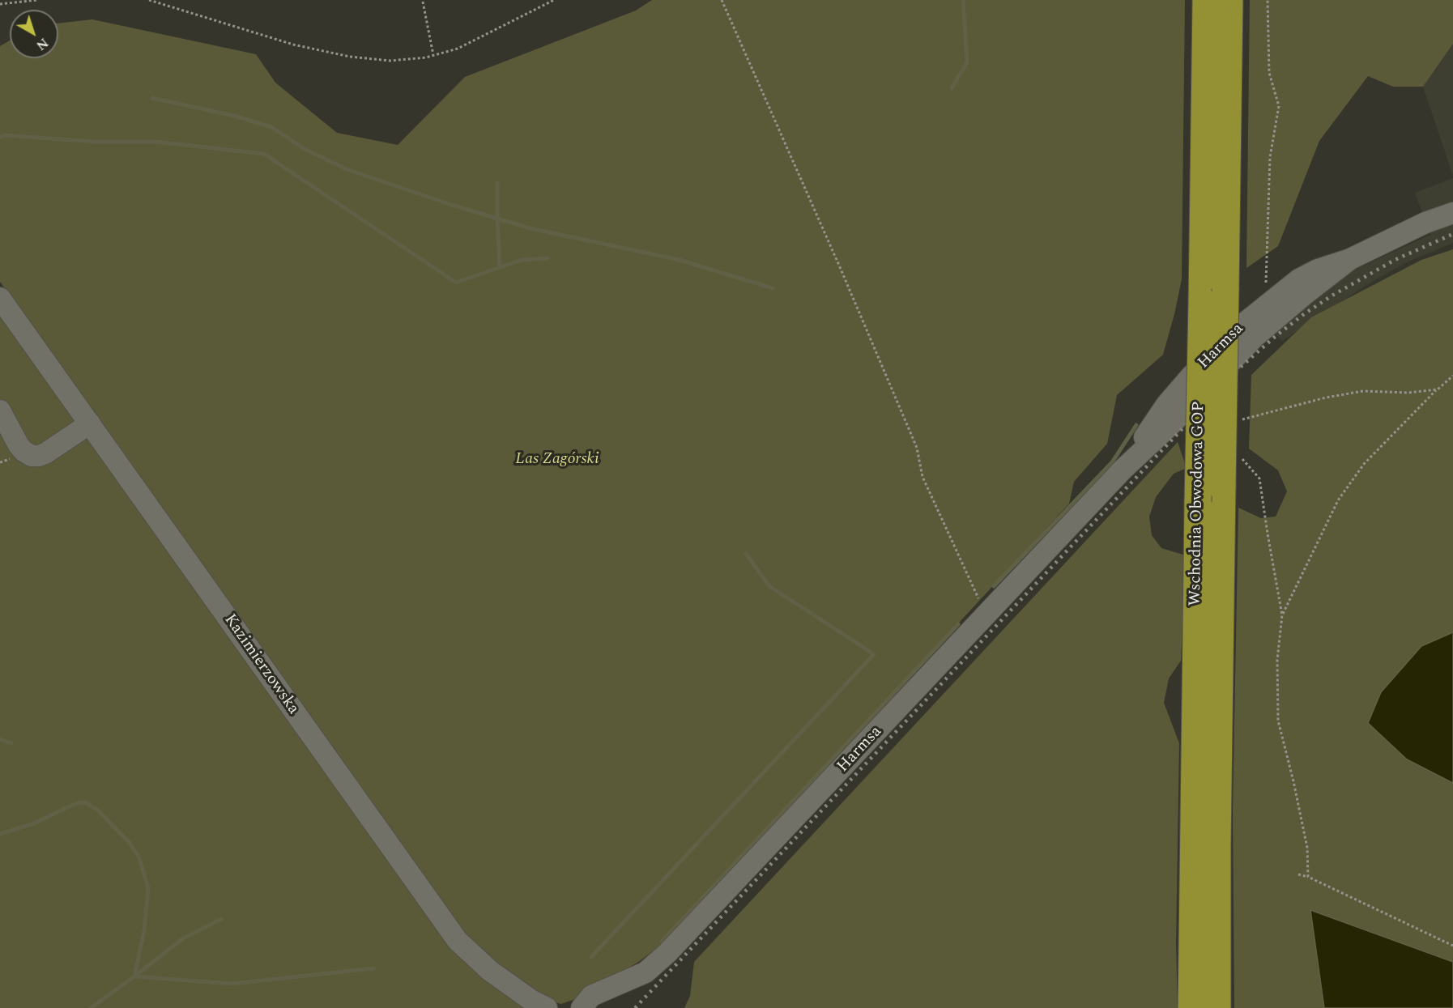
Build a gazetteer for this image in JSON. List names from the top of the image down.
{
  "streets": {
    "highway": ["Wschodnia Obwodowa GOP"],
    "street": ["Harmsa", "Kazimierzowska"]
  },
  "parks": ["Las Zagórski"],
  "north": "bottom right"
}
